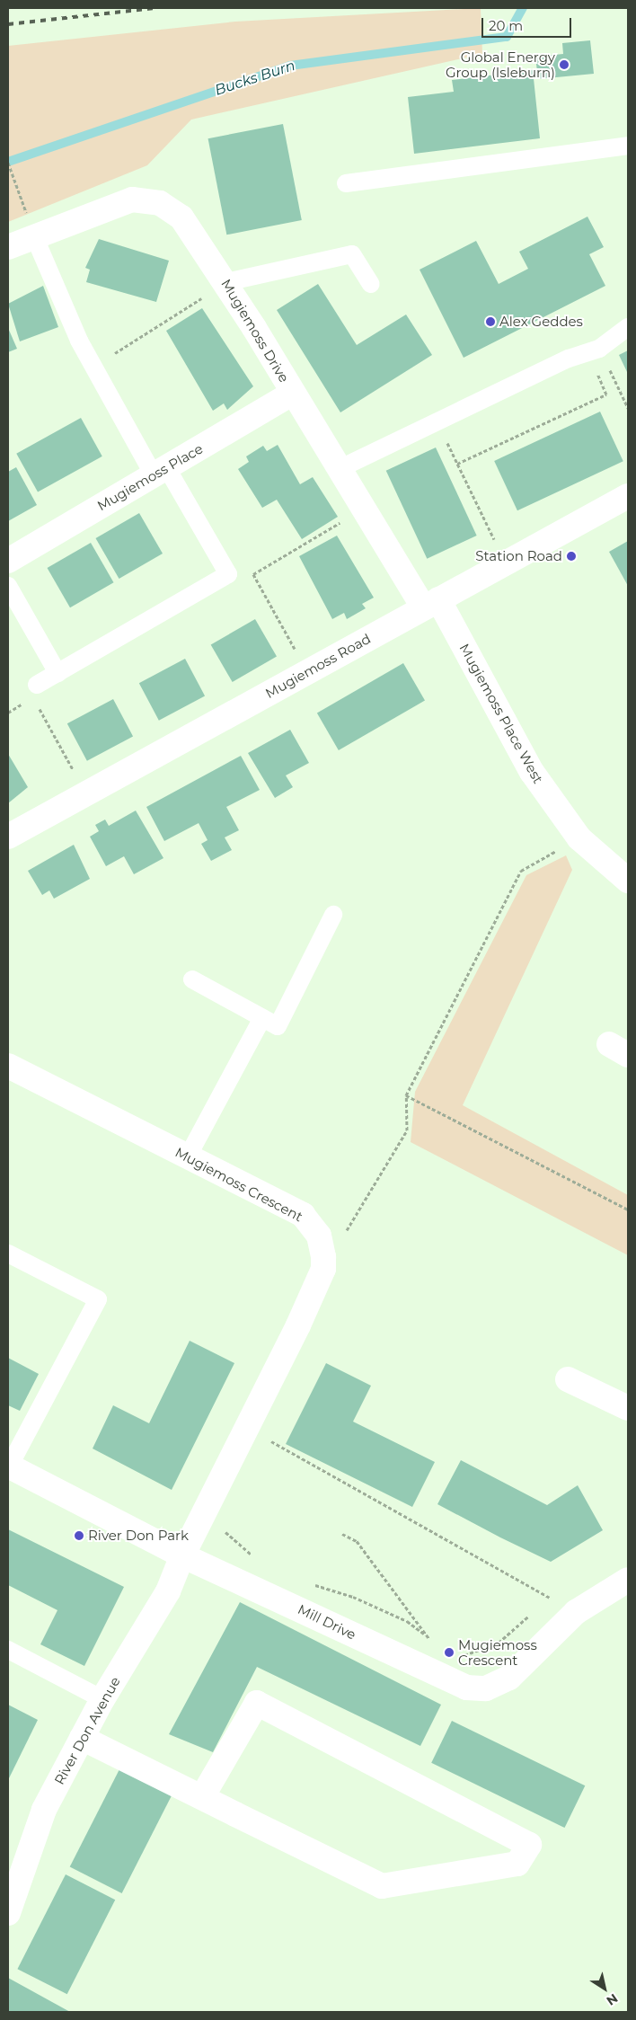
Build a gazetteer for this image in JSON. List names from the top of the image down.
{
  "streets": {
    "street": [
      "Mugiemoss Drive",
      "Mugiemoss Place",
      "Mugiemoss Road",
      "Mugiemoss Place West",
      "Mugiemoss Crescent",
      "Mill Drive",
      "River Don Avenue"
    ]
  },
  "crossings": [
    ["Mugiemoss Drive", "Mugiemoss Place"],
    ["Mugiemoss Drive", "Mugiemoss Road"],
    ["Mugiemoss Drive", "Mugiemoss Place West"],
    ["Mugiemoss Road", "Mugiemoss Place West"],
    ["Mill Drive", "River Don Avenue"]
  ],
  "water": ["Bucks Burn"],
  "places": [
    "Global Energy Group (Isleburn)",
    "Alex Geddes",
    "Station Road",
    "River Don Park",
    "Mugiemoss Crescent"
  ],
  "scale_bar": "20 m",
  "north": "bottom right"
}
